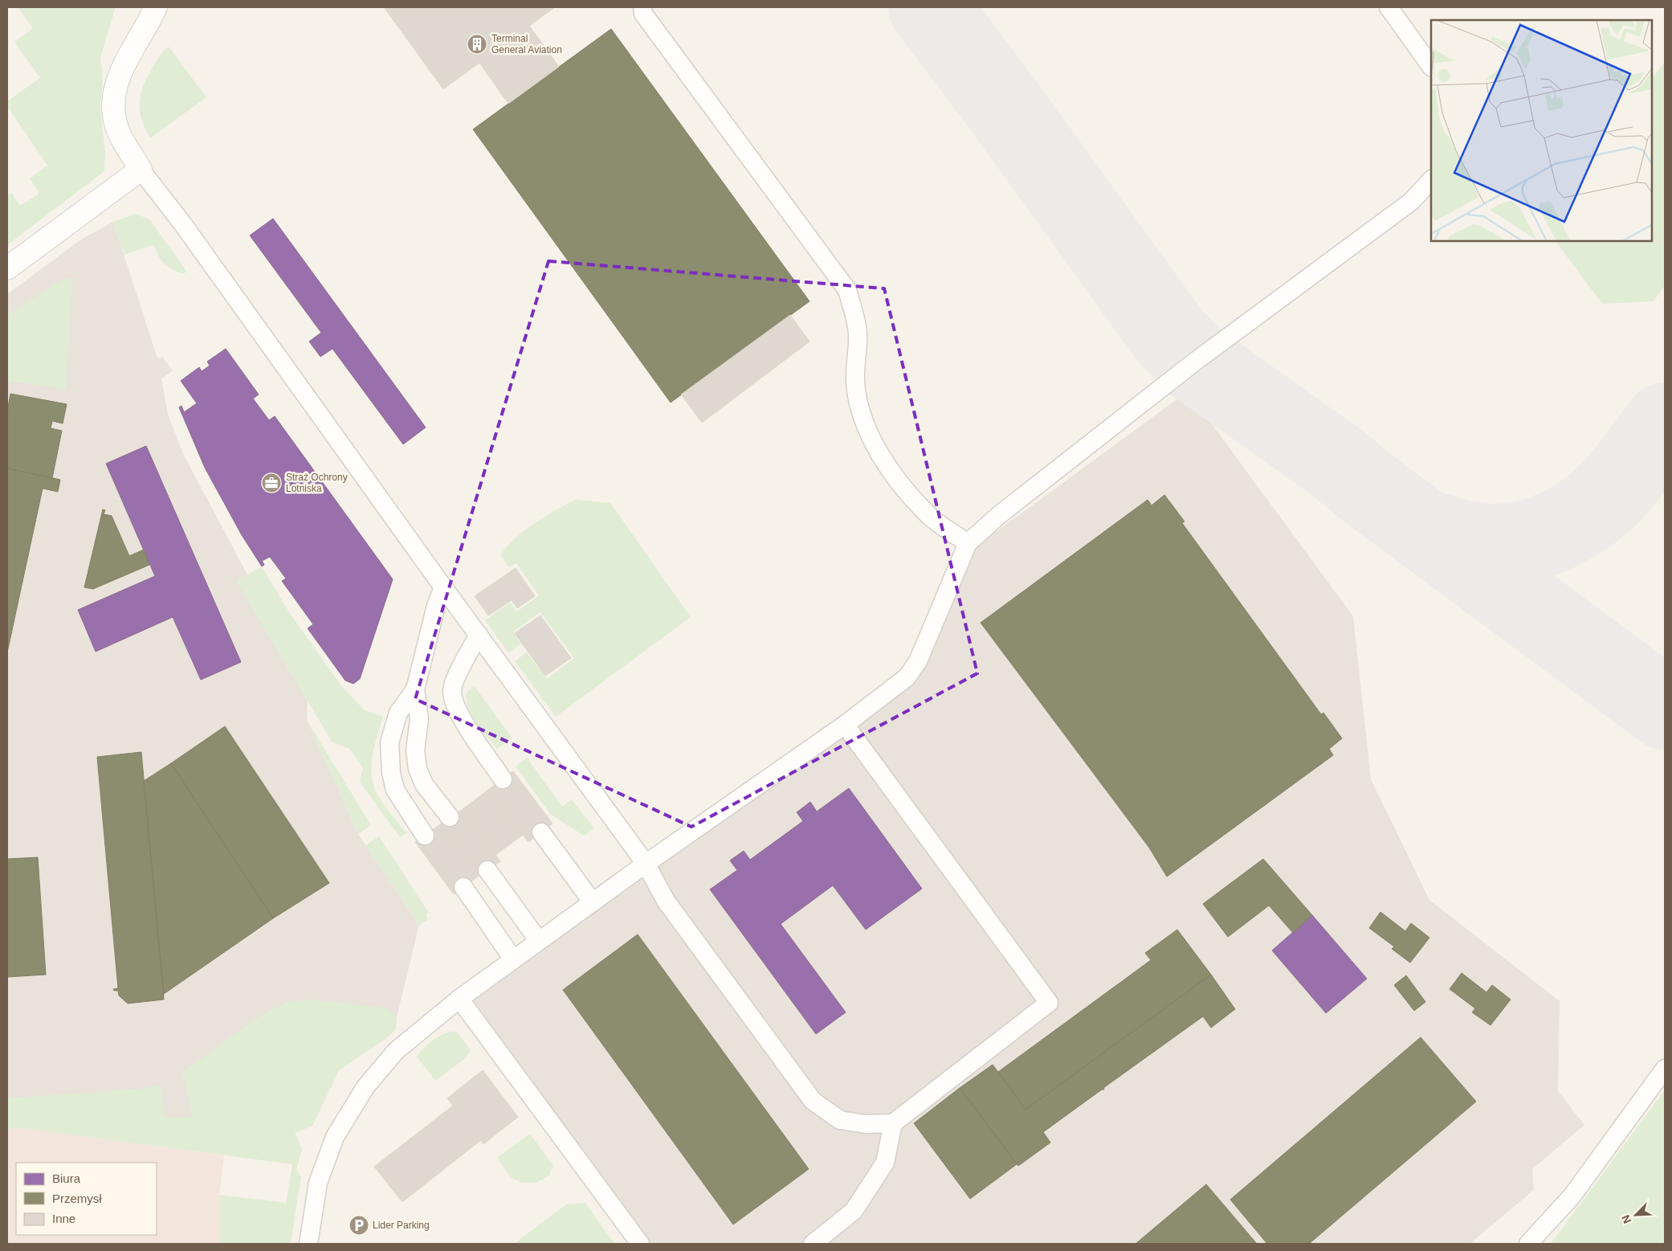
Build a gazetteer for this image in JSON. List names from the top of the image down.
{
  "places": {
    "building": ["Terminal General Aviation"],
    "office": ["Straż Ochrony Lotniska"],
    "parking": ["Lider Parking"]
  },
  "legend": ["Biura", "Przemysł", "Inne"],
  "north": "bottom left"
}
